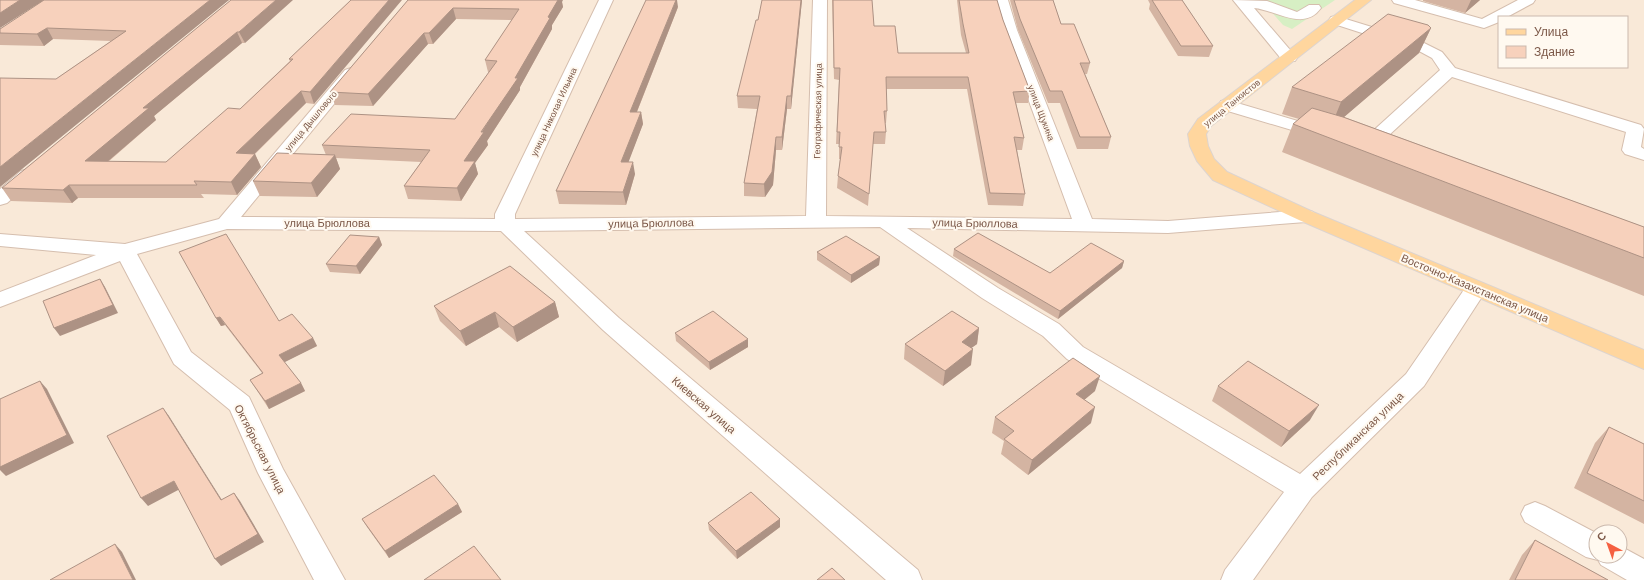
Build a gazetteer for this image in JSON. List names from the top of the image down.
{
  "streets": {
    "main road": ["улица Танкистов", "Восточно-Казахстанская улица"],
    "street": [
      "Географическая улица",
      "улица Николая Ильина",
      "улица Щукина",
      "улица Дышлового",
      "улица Брюллова",
      "Киевская улица",
      "Республиканская улица",
      "Октябрьская улица"
    ]
  },
  "crossings": [
    ["улица Танкистов", "улица Брюллова"],
    ["улица Танкистов", "Восточно-Казахстанская улица"],
    ["Географическая улица", "улица Брюллова"],
    ["улица Николая Ильина", "улица Брюллова"],
    ["улица Николая Ильина", "Киевская улица"],
    ["улица Щукина", "улица Брюллова"],
    ["улица Дышлового", "улица Брюллова"],
    ["улица Брюллова", "Восточно-Казахстанская улица"],
    ["улица Брюллова", "Киевская улица"],
    ["улица Брюллова", "Октябрьская улица"],
    ["Восточно-Казахстанская улица", "Республиканская улица"]
  ],
  "legend": ["Улица", "Здание"],
  "north": "top left"
}
